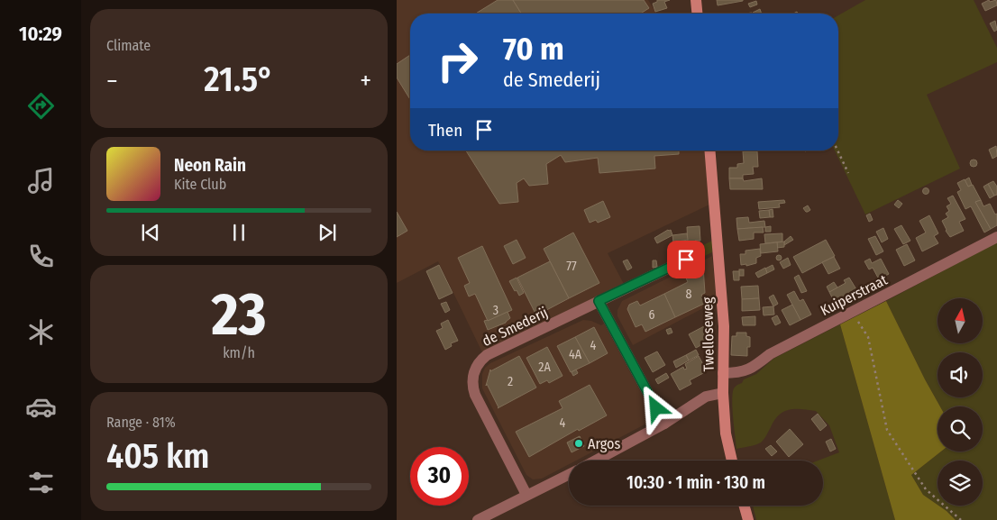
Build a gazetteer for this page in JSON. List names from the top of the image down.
{
  "streets": {
    "main road": ["Twelloseweg"],
    "street": ["Kuiperstraat", "de Smederij"]
  },
  "crossings": [
    ["Kuiperstraat", "Twelloseweg"]
  ],
  "places": ["Argos"],
  "house_numbers": [
    "77",
    "8",
    "3",
    "6",
    "4",
    "4A",
    "2A",
    "2",
    "4"
  ],
  "north": "top",
  "page": {
    "tabs": "10:29",
    "tile": [
      "Climate",
      ["23", "km/h"],
      ["Range · 81%", "405 km"]
    ],
    "turn": ["70 m", "de Smederij"],
    "heat": ["−", "21.5°", "+"],
    "then": "Then",
    "song": ["Neon Rain", "Kite Club"],
    "limit": "30",
    "trip": "10:30 · 1 min · 130 m"
  }
}
